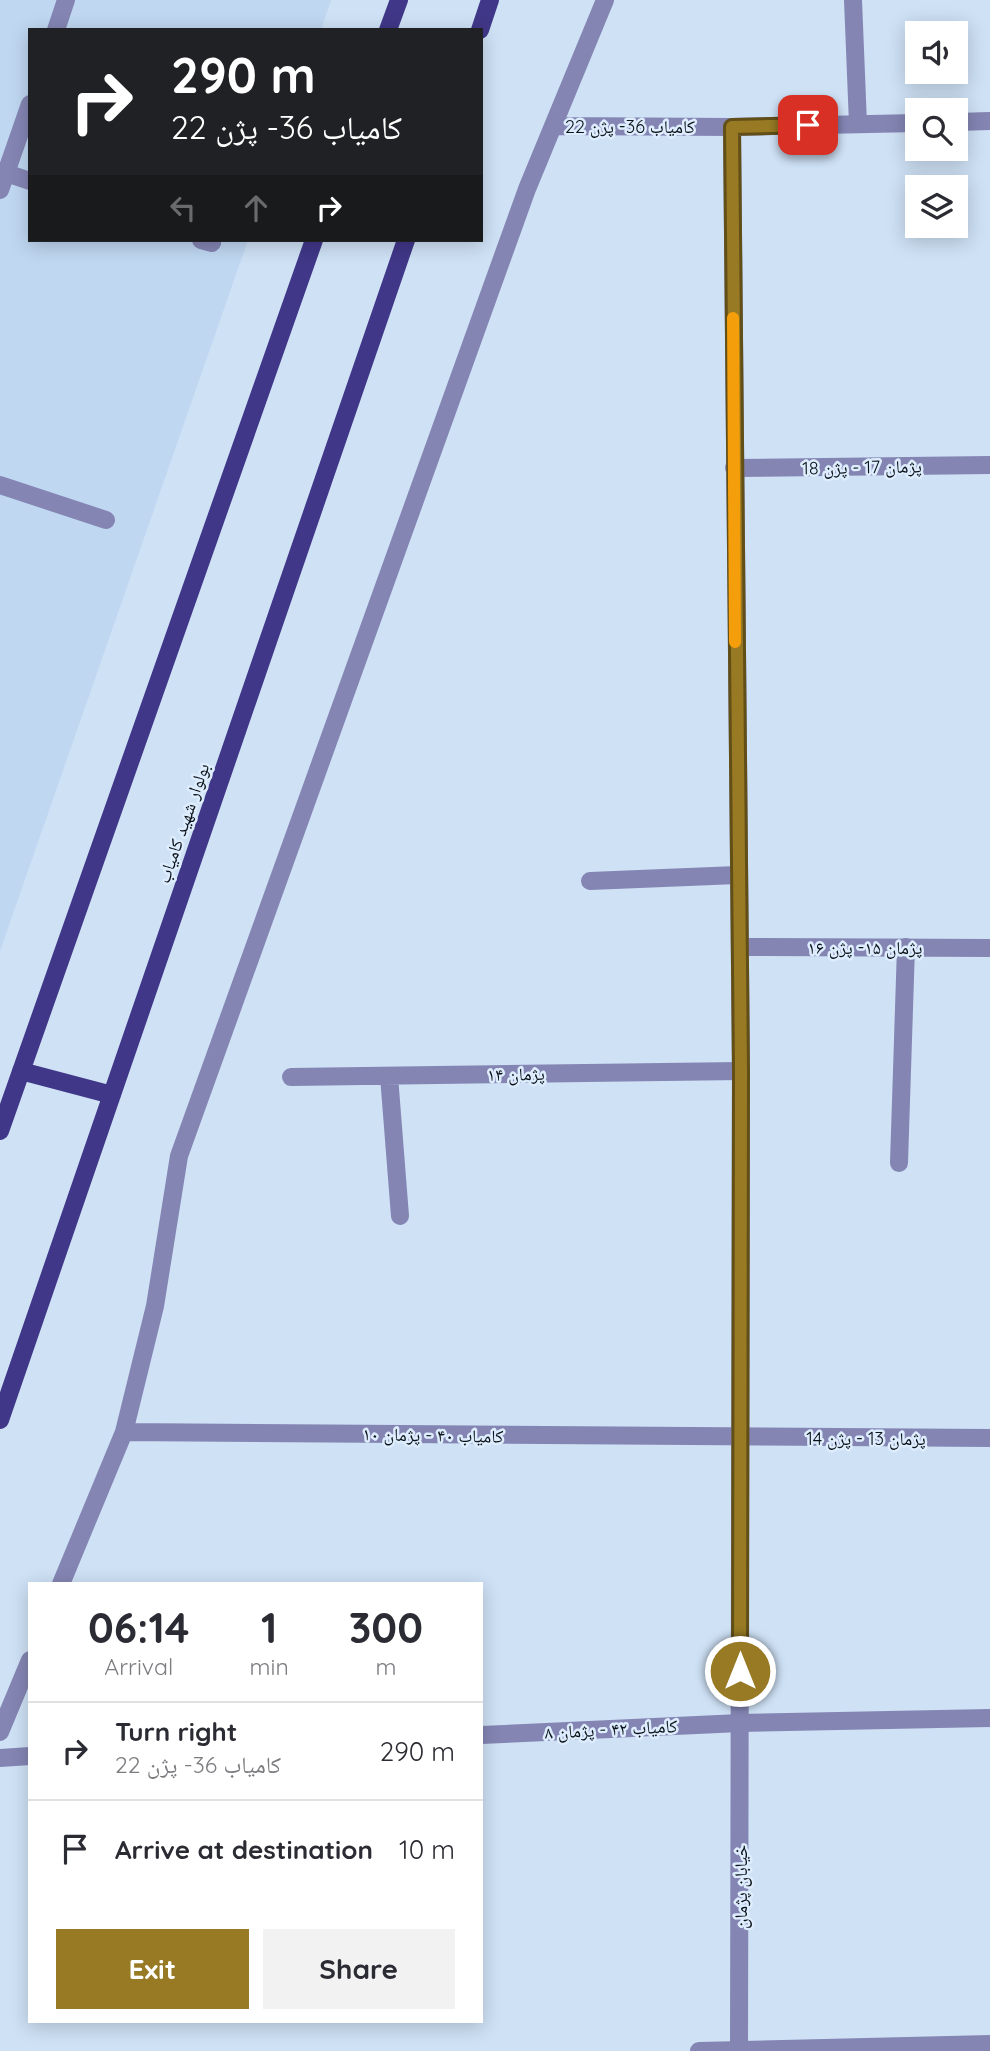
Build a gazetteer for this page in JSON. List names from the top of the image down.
{
  "streets": {
    "main road": ["بولوار شهید کامیاب"],
    "street": [
      "کامیاب 36- پژن 22",
      "پژمان 17 - پژن 18",
      "پژمان ۱۵- پژن ۱۶",
      "پژمان ۱۴",
      "کامیاب ۴۰ - پژمان ۱۰",
      "پژمان 13 - پژن 14",
      "کامیاب ۴۲ - پژمان ۸",
      "خیابان پژمان"
    ]
  },
  "crossings": [
    ["کامیاب 36- پژن 22", "خیابان پژمان"],
    ["پژمان 17 - پژن 18", "خیابان پژمان"],
    ["پژمان ۱۵- پژن ۱۶", "خیابان پژمان"],
    ["پژمان ۱۴", "خیابان پژمان"],
    ["کامیاب ۴۰ - پژمان ۱۰", "پژمان 13 - پژن 14"],
    ["کامیاب ۴۰ - پژمان ۱۰", "خیابان پژمان"],
    ["پژمان 13 - پژن 14", "خیابان پژمان"],
    ["کامیاب ۴۲ - پژمان ۸", "خیابان پژمان"]
  ],
  "page": {
    "turn": ["290 m", "کامیاب 36- پژن 22"],
    "eta": [
      "06:14",
      "Arrival",
      "1",
      "min",
      "300",
      "m"
    ],
    "list": [
      {
        "name": "Turn right",
        "note": "کامیاب 36- پژن 22",
        "value": "290 m"
      },
      {
        "name": "Arrive at destination",
        "value": "10 m"
      }
    ],
    "buttons": ["Exit", "Share"]
  }
}
